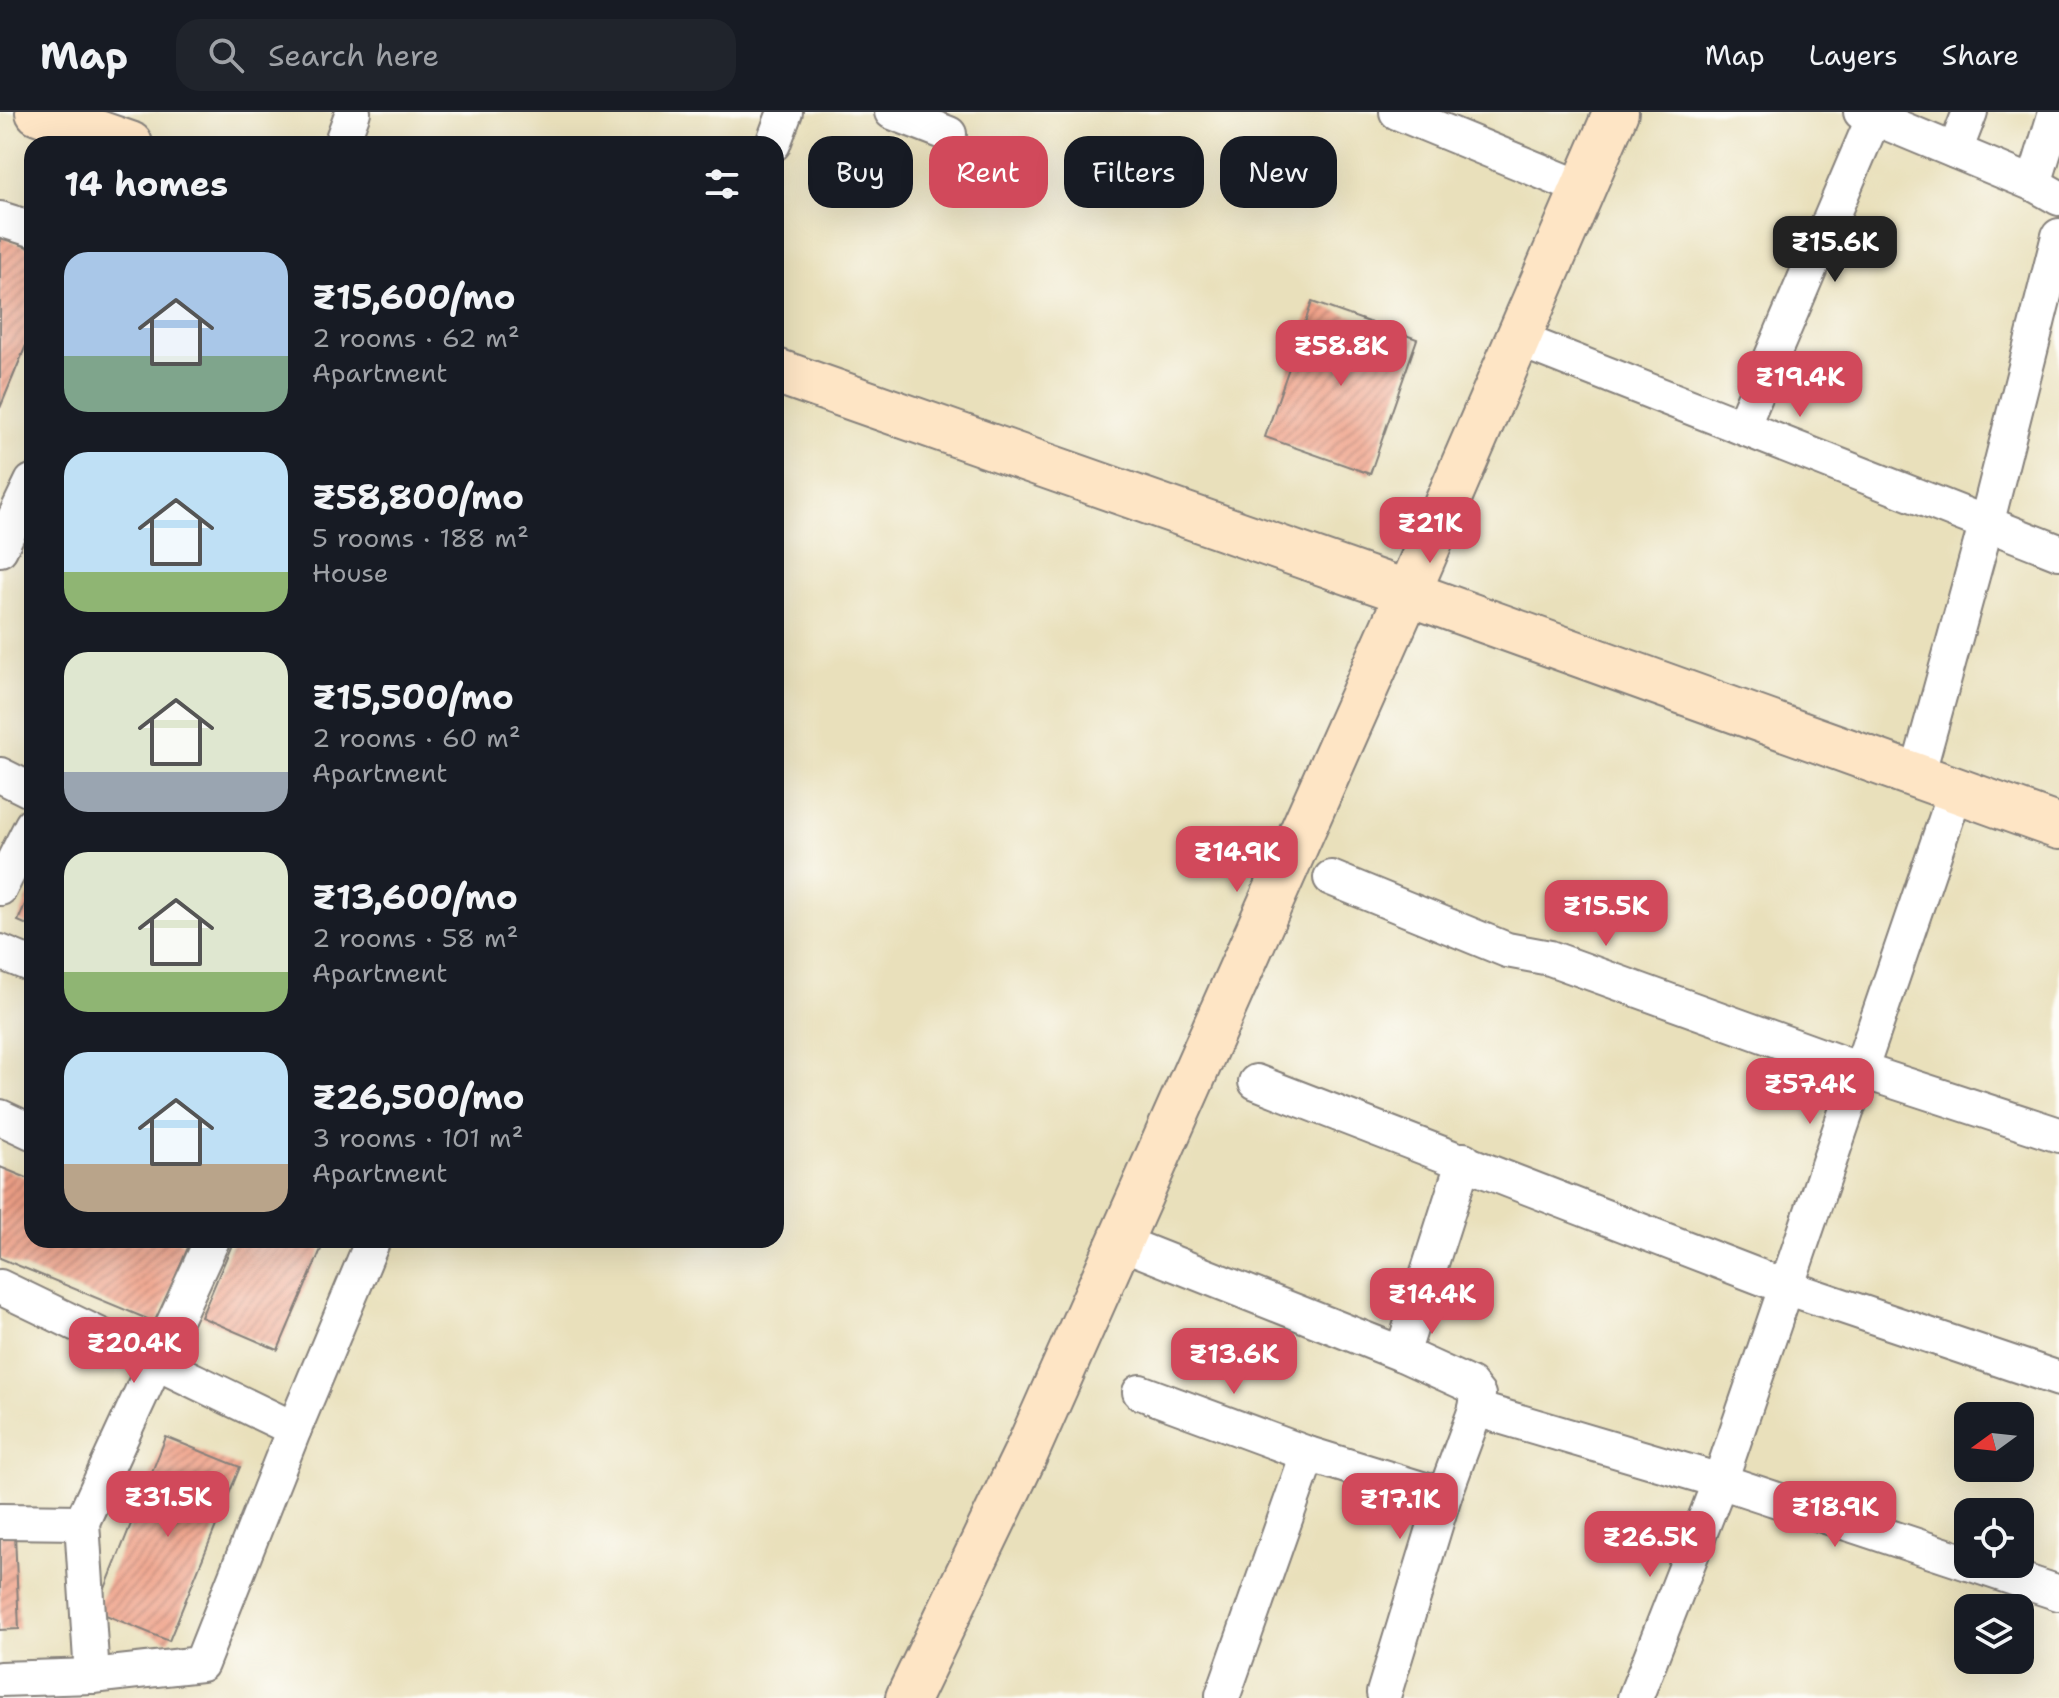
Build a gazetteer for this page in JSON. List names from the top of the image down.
{
  "north": "left",
  "page": {
    "header": "Map",
    "search": "Search here",
    "nav": ["Map", "Layers", "Share"],
    "chip": [
      "Buy",
      "Rent",
      "Filters",
      "New"
    ],
    "heading": "14 homes",
    "price": [
      "₹15.6K",
      "₹58.8K",
      "₹19.4K",
      "₹21K",
      "₹14.9K",
      "₹15.5K",
      "₹57.4K",
      "₹14.4K",
      "₹20.4K",
      "₹13.6K",
      "₹31.5K",
      "₹17.1K",
      "₹18.9K",
      "₹26.5K"
    ],
    "list": [
      {
        "name": "₹15,600/mo",
        "note": "2 rooms · 62 m² · Apartment"
      },
      {
        "name": "₹58,800/mo",
        "note": "5 rooms · 188 m² · House"
      },
      {
        "name": "₹15,500/mo",
        "note": "2 rooms · 60 m² · Apartment"
      },
      {
        "name": "₹13,600/mo",
        "note": "2 rooms · 58 m² · Apartment"
      },
      {
        "name": "₹26,500/mo",
        "note": "3 rooms · 101 m² · Apartment"
      }
    ]
  }
}
